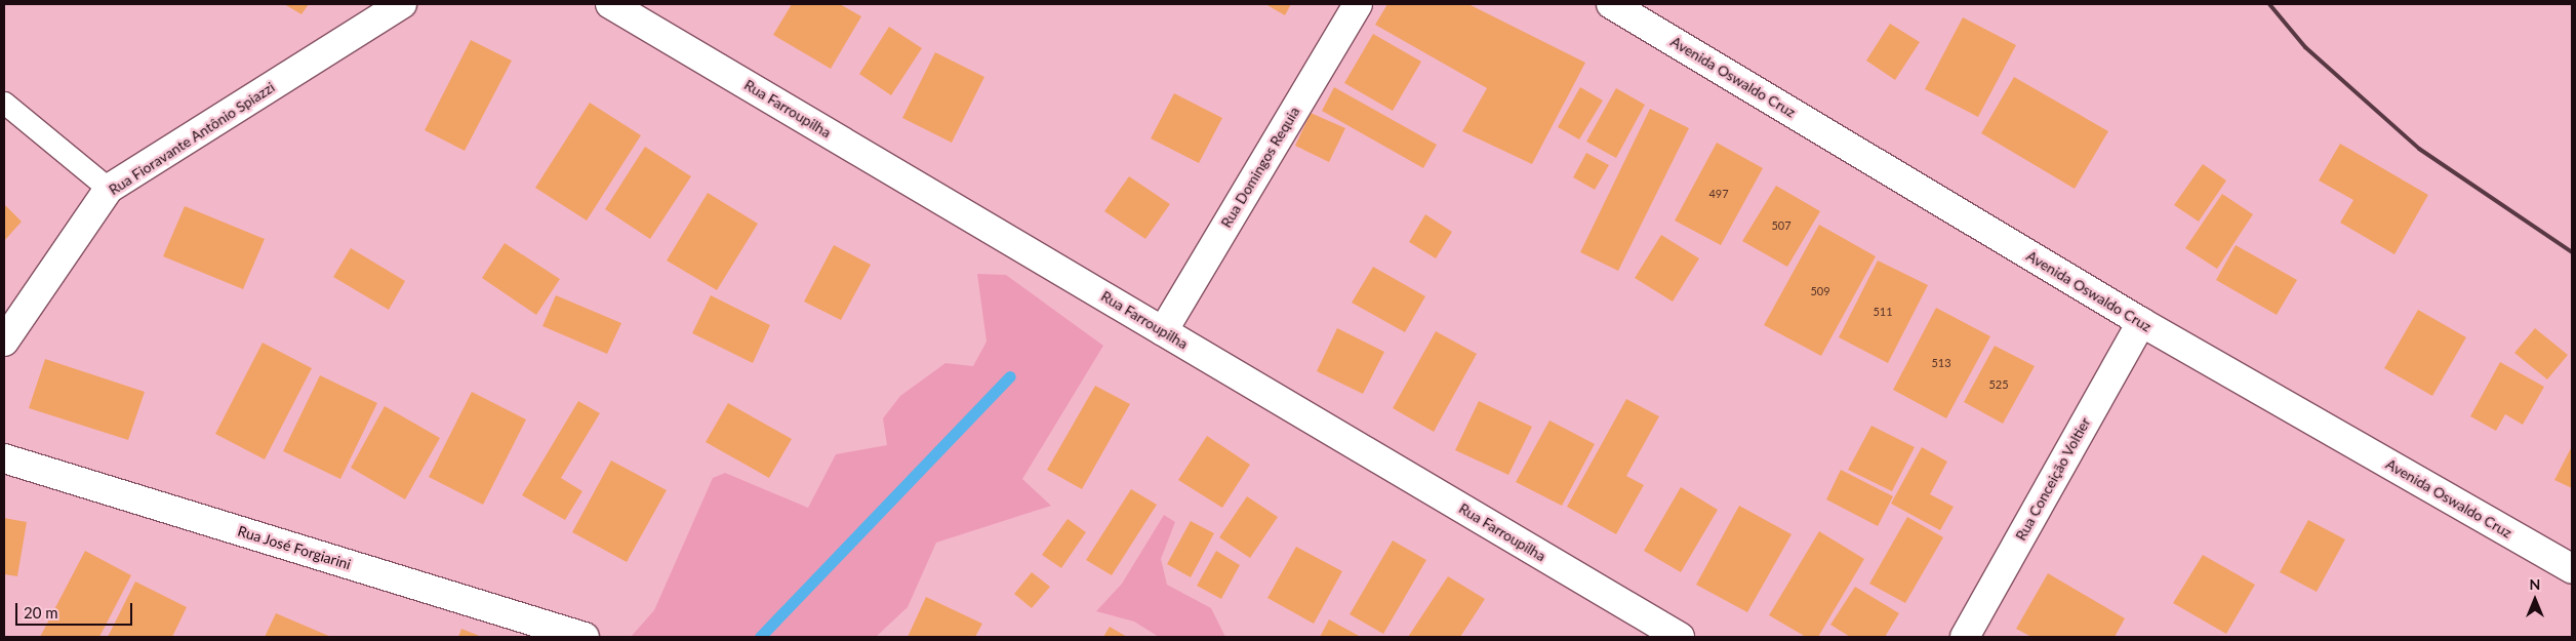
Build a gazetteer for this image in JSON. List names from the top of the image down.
{
  "streets": {
    "street": [
      "Avenida Oswaldo Cruz",
      "Rua Farroupilha",
      "Rua Fioravante Antônio Spiazzi",
      "Rua Domingos Requia",
      "Rua Conceição Voltier",
      "Rua José Forgiarini"
    ]
  },
  "crossings": [
    ["Avenida Oswaldo Cruz", "Rua Conceição Voltier"],
    ["Rua Farroupilha", "Rua Domingos Requia"]
  ],
  "house_numbers": [
    "497",
    "507",
    "509",
    "511",
    "513",
    "525"
  ],
  "scale_bar": "20 m",
  "north": "top"
}
